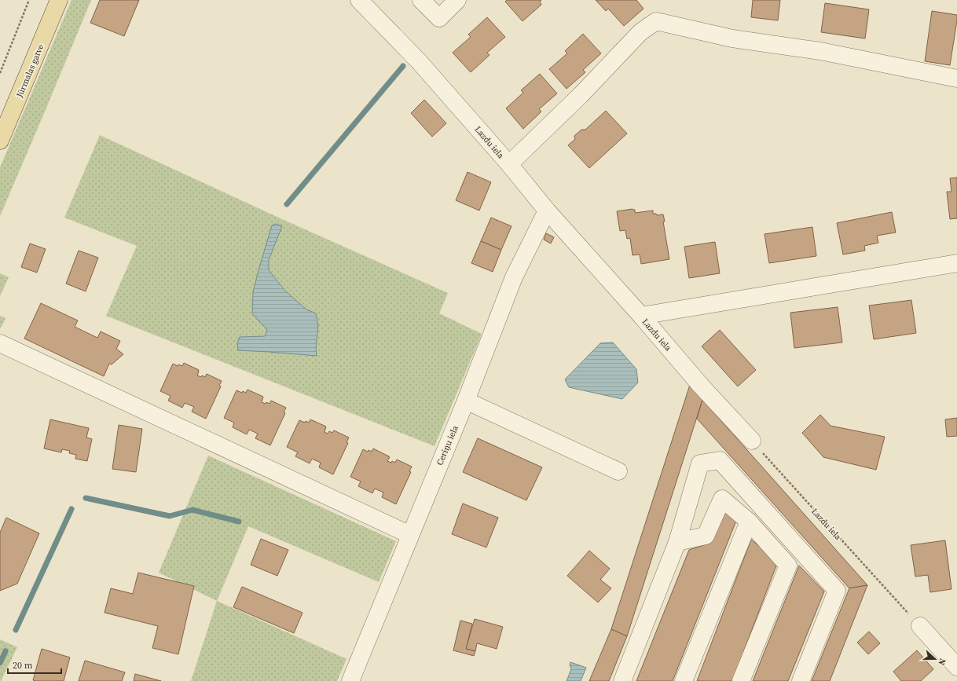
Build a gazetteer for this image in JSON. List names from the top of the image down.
{
  "streets": {
    "main road": ["Jūrmalas gatve"],
    "street": ["Lazdu iela", "Ceriņu iela"]
  },
  "crossings": [
    ["Lazdu iela", "Ceriņu iela"]
  ],
  "scale_bar": "20 m",
  "north": "right"
}
